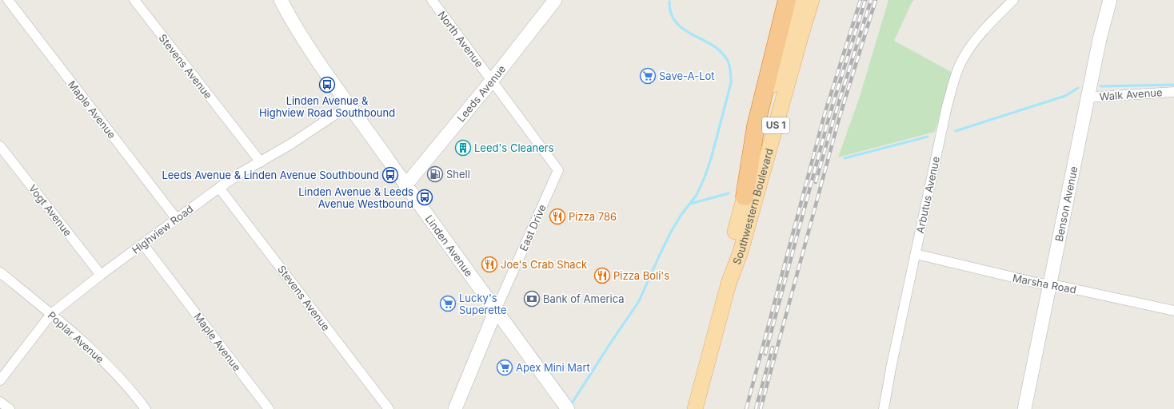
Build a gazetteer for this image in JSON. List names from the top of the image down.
{
  "streets": {
    "main road": ["US 1", "Southwestern Boulevard"],
    "street": [
      "North Avenue",
      "Stevens Avenue",
      "Leeds Avenue",
      "Walk Avenue",
      "Maple Avenue",
      "Arbutus Avenue",
      "Benson Avenue",
      "Vogt Avenue",
      "East Drive",
      "Highview Road",
      "Linden Avenue",
      "Marsha Road",
      "Poplar Avenue"
    ]
  },
  "crossings": [
    ["North Avenue", "Leeds Avenue"],
    ["North Avenue", "East Drive"],
    ["Stevens Avenue", "Highview Road"],
    ["Leeds Avenue", "Linden Avenue"],
    ["Walk Avenue", "Benson Avenue"],
    ["Maple Avenue", "Highview Road"],
    ["Arbutus Avenue", "Marsha Road"],
    ["Benson Avenue", "Marsha Road"],
    ["Vogt Avenue", "Highview Road"],
    ["East Drive", "Linden Avenue"],
    ["Highview Road", "Linden Avenue"],
    ["Highview Road", "Poplar Avenue"]
  ],
  "places": {
    "supermarket": ["Save-A-Lot", "Lucky's Superette", "Apex Mini Mart"],
    "bus stop": ["Linden Avenue & Highview Road Southbound", "Leeds Avenue & Linden Avenue Southbound", "Linden Avenue & Leeds Avenue Westbound"],
    "building": ["Leed's Cleaners"],
    "fuel station": ["Shell"],
    "restaurant": ["Pizza 786", "Joe's Crab Shack", "Pizza Boli's"],
    "bank": ["Bank of America"]
  }
}
